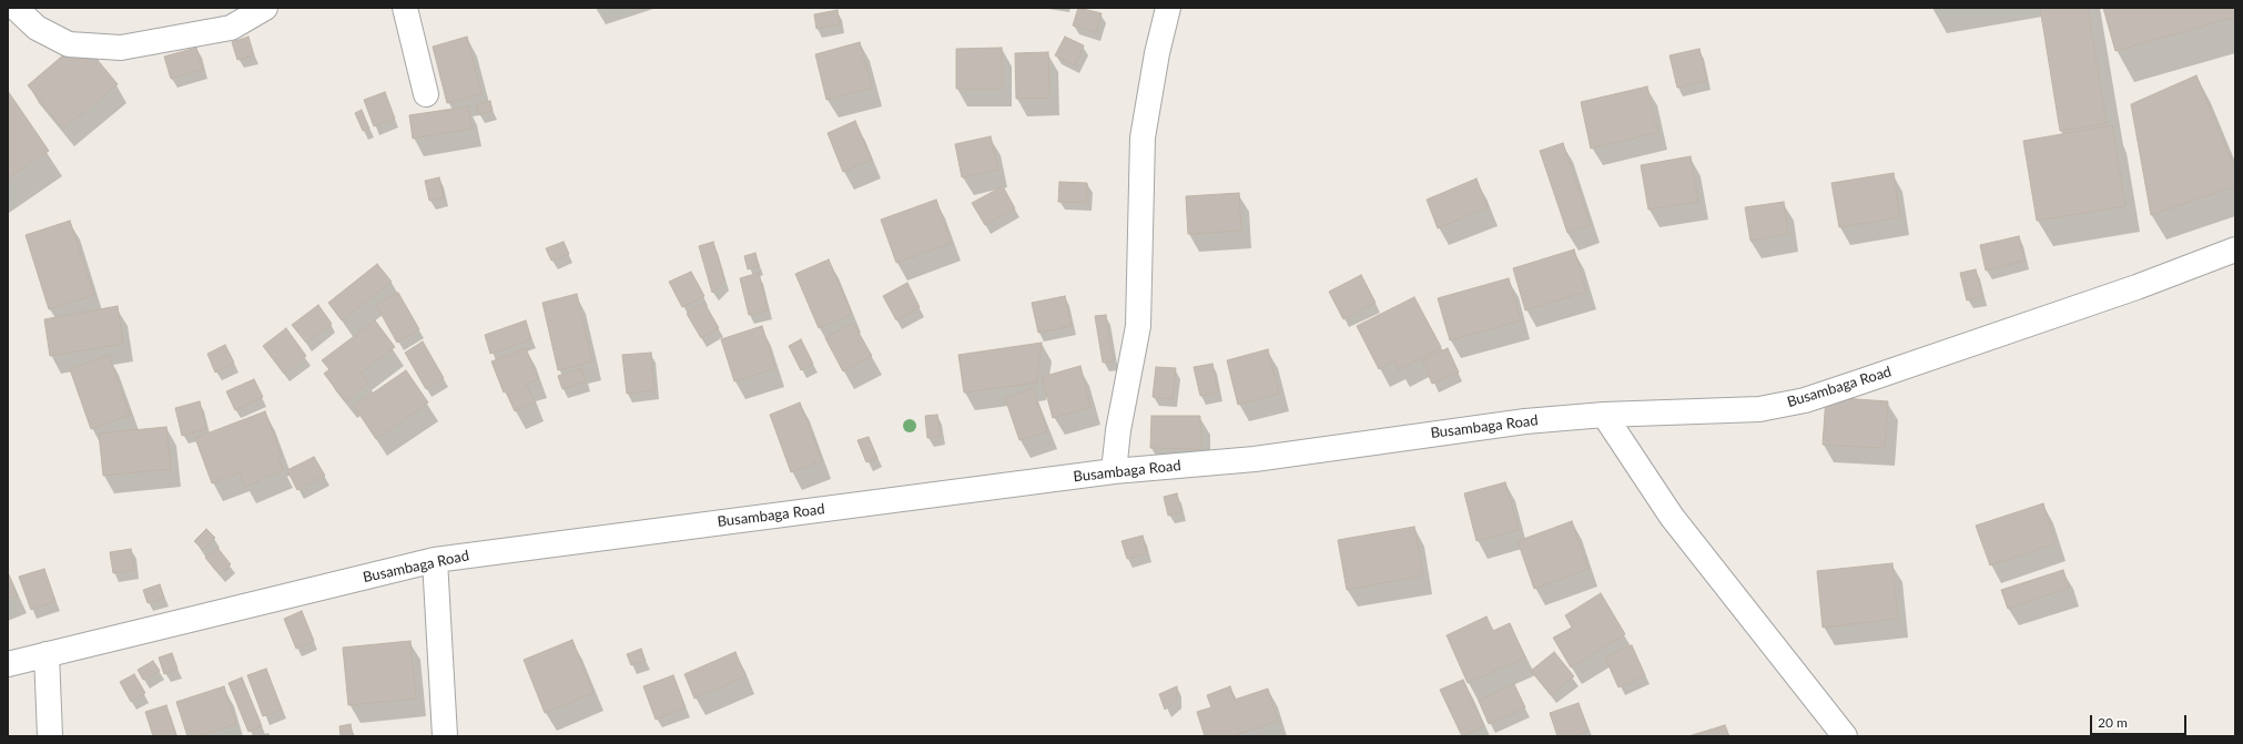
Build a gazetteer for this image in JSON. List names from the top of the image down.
{
  "streets": {
    "street": ["Busambaga Road"]
  },
  "scale_bar": "20 m"
}
